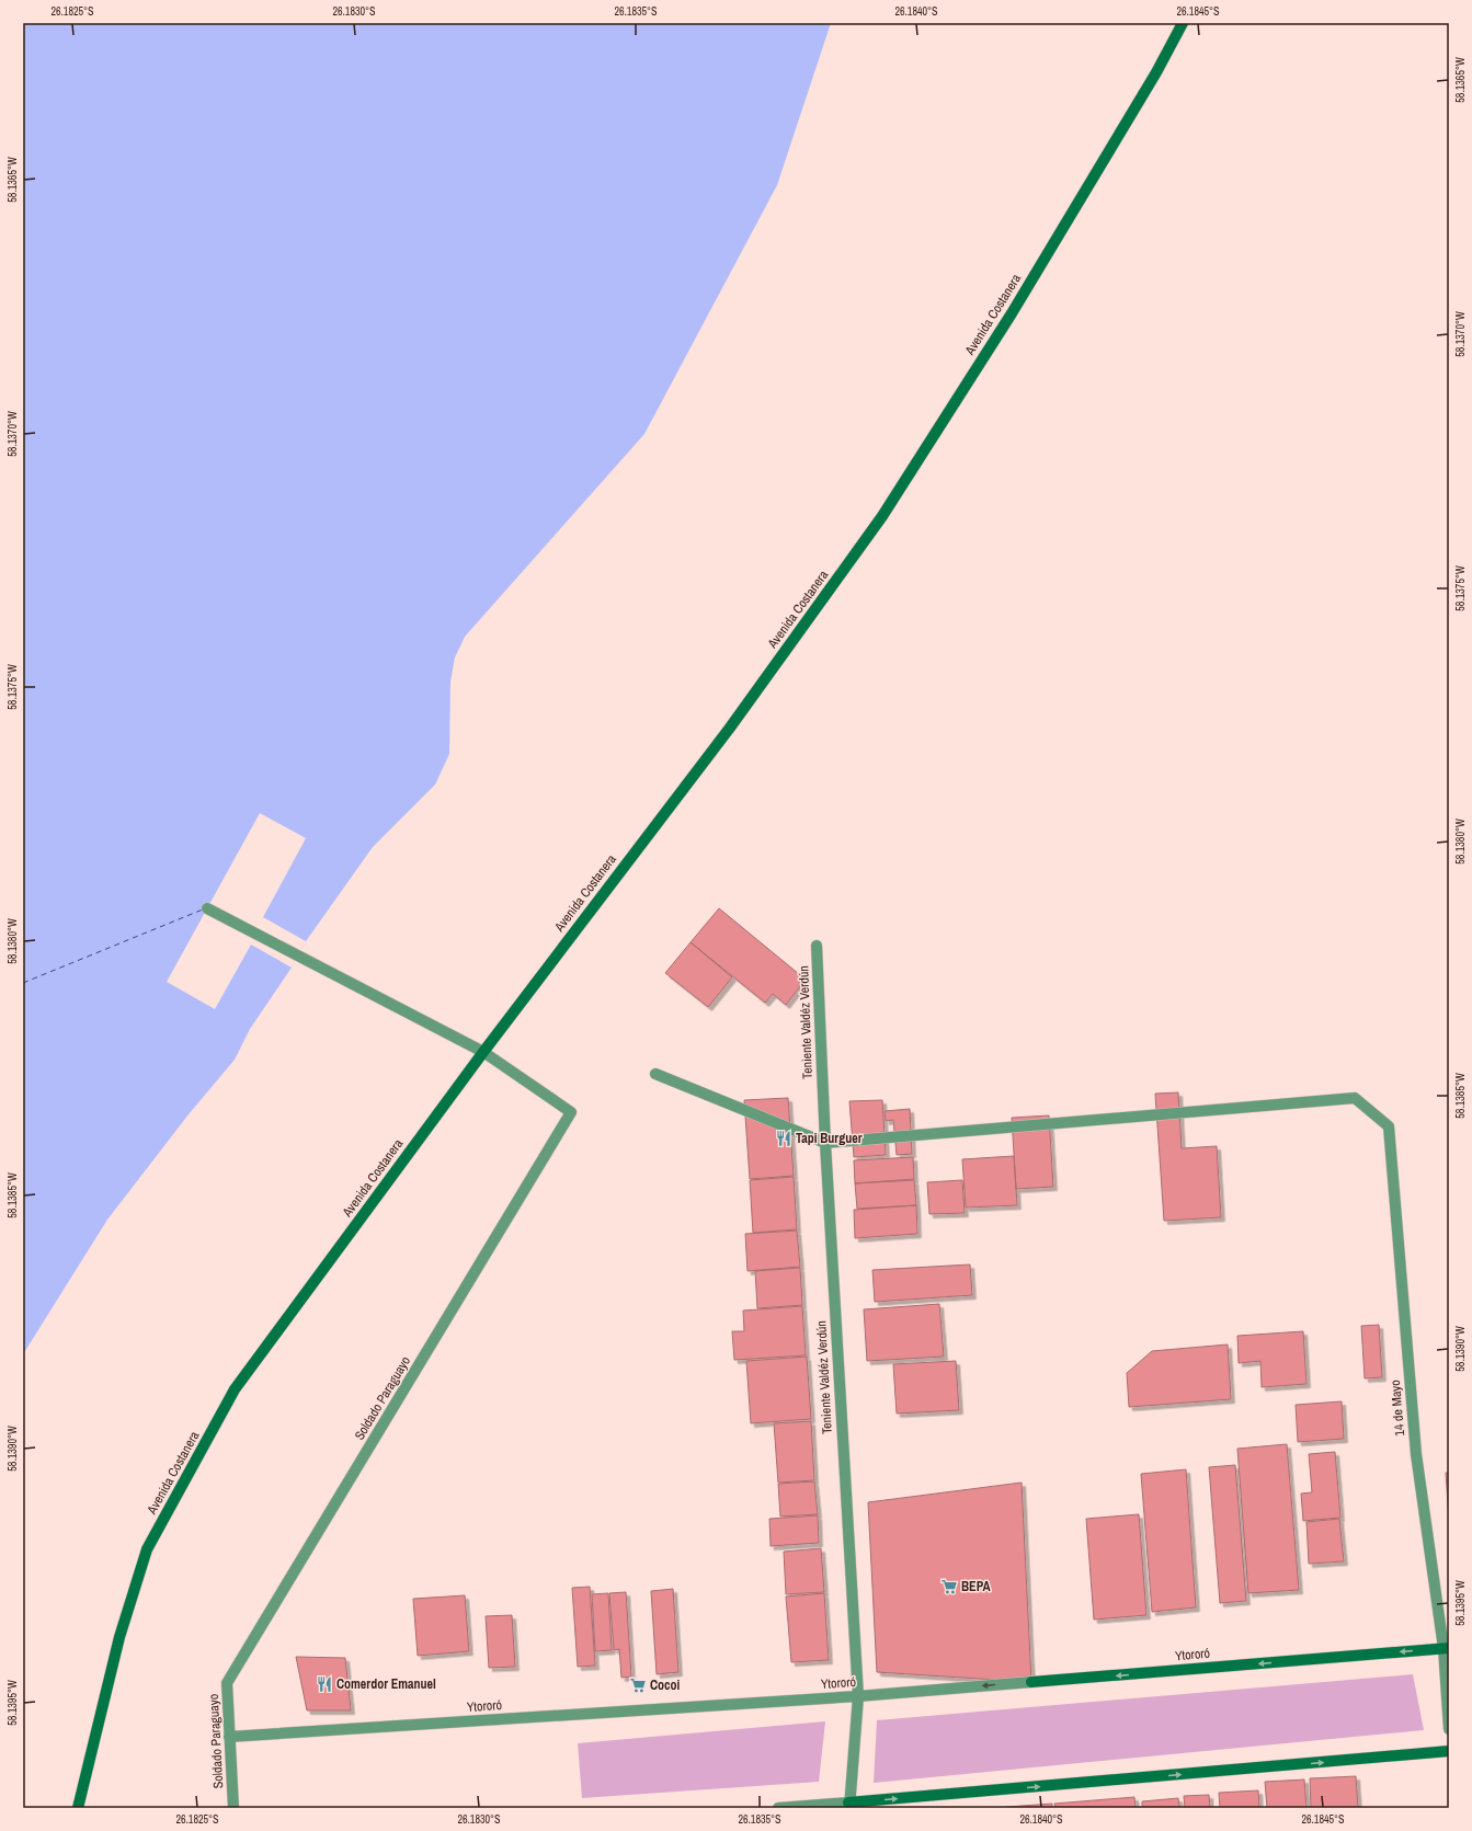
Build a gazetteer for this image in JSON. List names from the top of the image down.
{
  "streets": {
    "street": [
      "Avenida Costanera",
      "Teniente Valdéz Verdún",
      "Soldado Paraguayo",
      "14 de Mayo",
      "Ytororó"
    ]
  },
  "crossings": [
    ["Avenida Costanera", "Soldado Paraguayo"],
    ["Teniente Valdéz Verdún", "14 de Mayo"],
    ["Teniente Valdéz Verdún", "Ytororó"],
    ["Soldado Paraguayo", "Ytororó"],
    ["14 de Mayo", "Ytororó"]
  ],
  "one_way": ["Ytororó"],
  "places": {
    "restaurant": ["Tapi Burguer", "Comerdor Emanuel"],
    "supermarket": ["BEPA", "Cocoi"]
  },
  "coordinates": [
    "26.1825°S",
    "26.1830°S",
    "26.1835°S",
    "26.1840°S",
    "26.1845°S",
    "58.1365°W",
    "58.1370°W",
    "58.1375°W",
    "58.1380°W",
    "58.1385°W",
    "58.1390°W",
    "58.1395°W"
  ]
}
